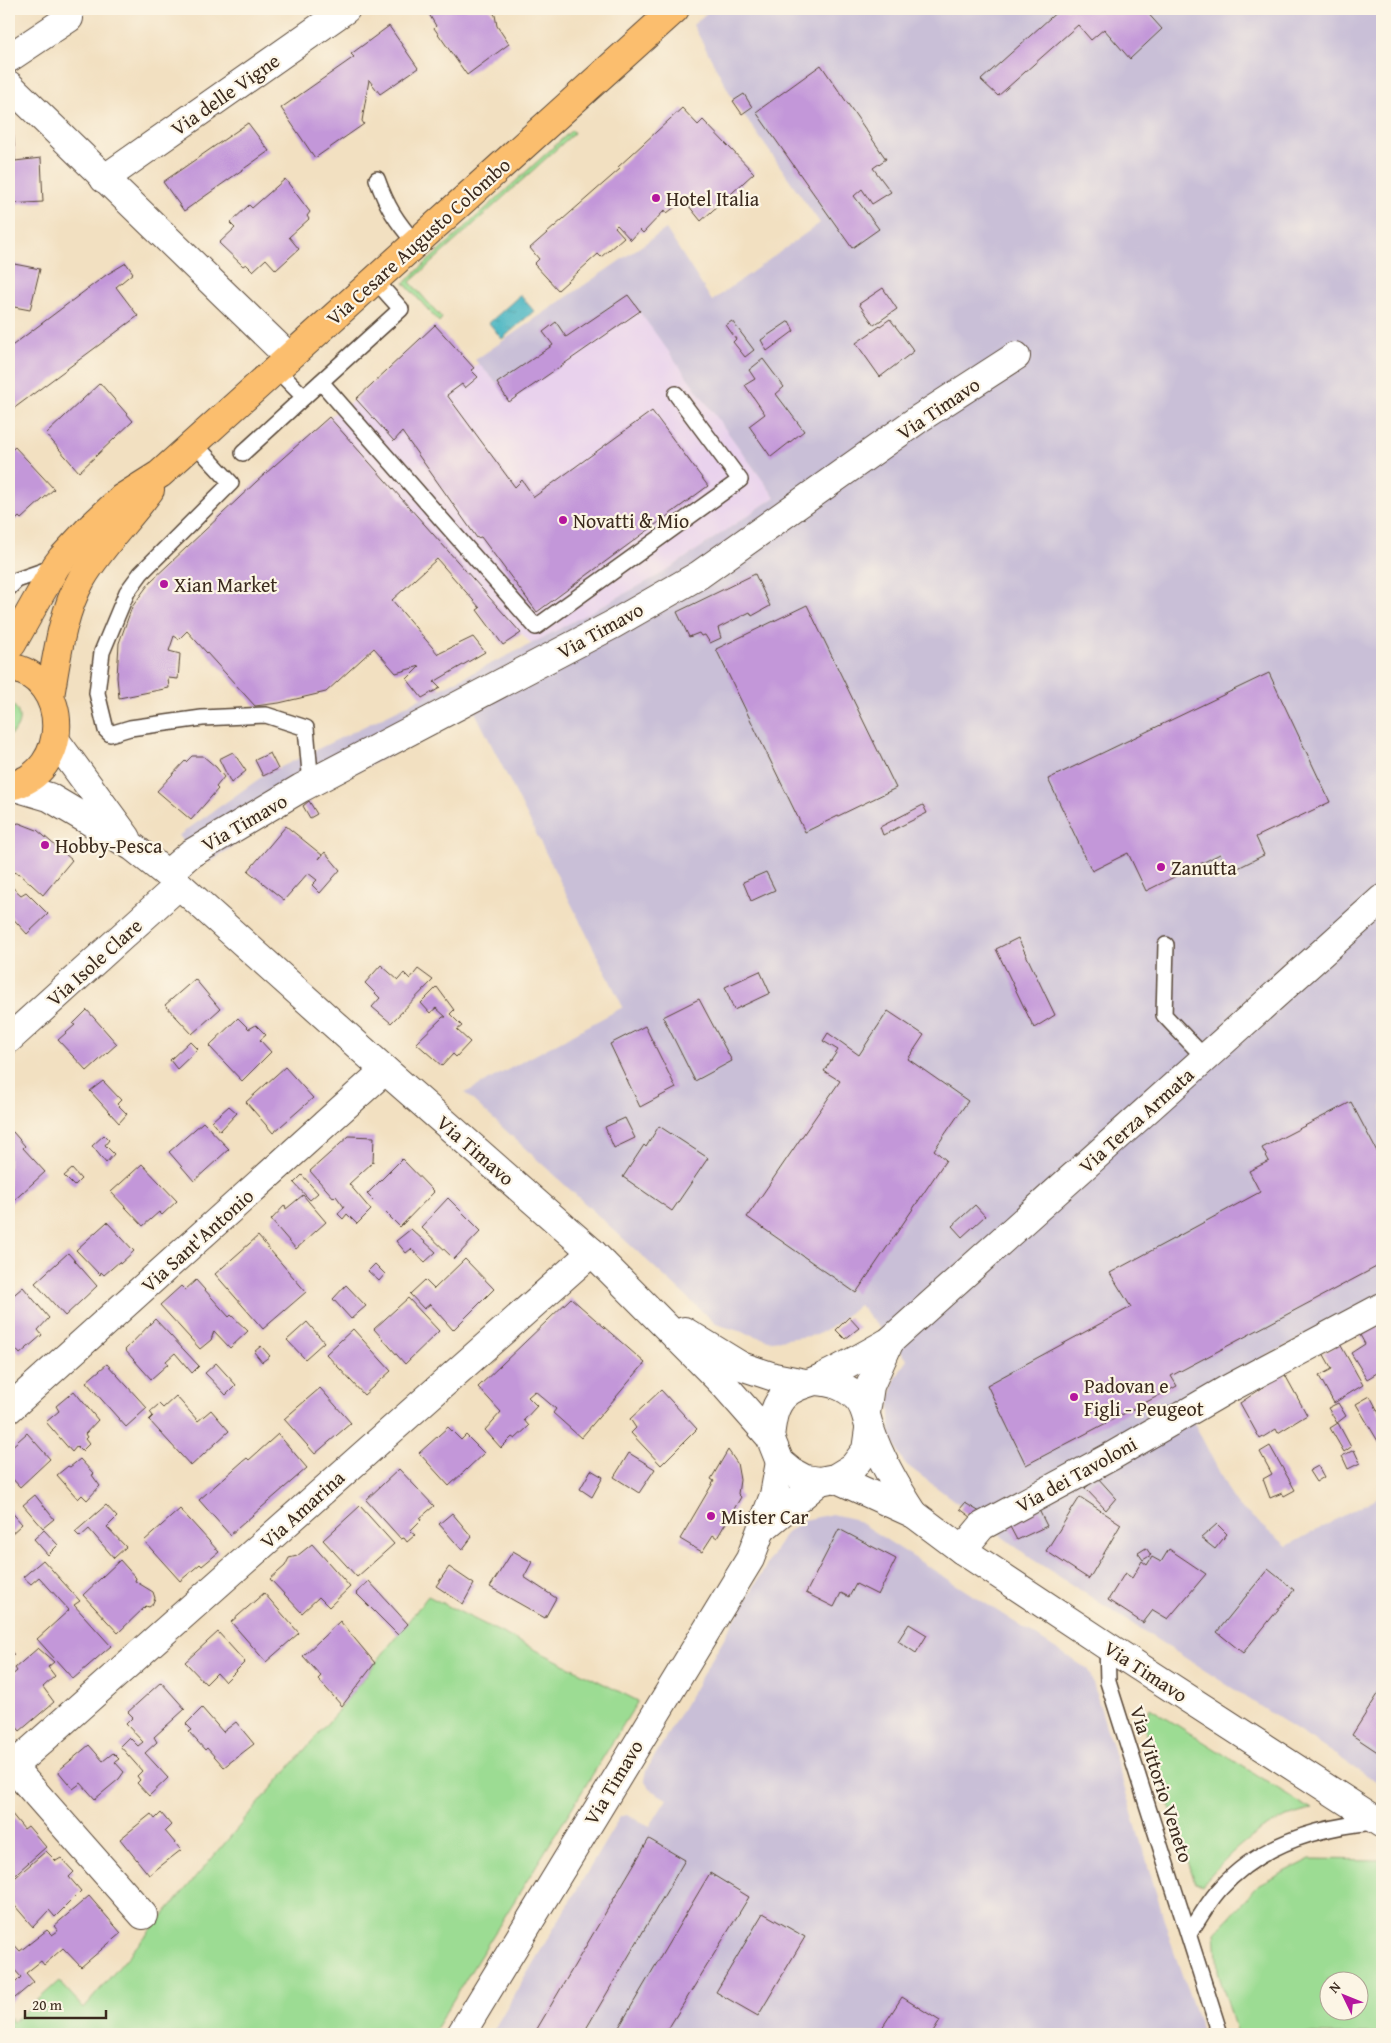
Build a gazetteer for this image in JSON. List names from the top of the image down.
{
  "streets": {
    "main road": ["Via Cesare Augusto Colombo", "Via Timavo"],
    "street": [
      "Via delle Vigne",
      "Via Isole Clare",
      "Via Terza Armata",
      "Via Sant'Antonio",
      "Via dei Tavoloni",
      "Via Amarina"
    ],
    "lane": ["Via Vittorio Veneto"]
  },
  "crossings": [
    ["Via Cesare Augusto Colombo", "Via Timavo"],
    ["Via Timavo", "Via Isole Clare"],
    ["Via Timavo", "Via Terza Armata"],
    ["Via Timavo", "Via Sant'Antonio"],
    ["Via Timavo", "Via dei Tavoloni"],
    ["Via Timavo", "Via Amarina"],
    ["Via Timavo", "Via Vittorio Veneto"]
  ],
  "places": [
    "Hotel Italia",
    "Novatti & Mio",
    "Xian Market",
    "Hobby-Pesca",
    "Zanutta",
    "Padovan e Figli - Peugeot",
    "Mister Car"
  ],
  "scale_bar": "20 m",
  "north": "top left"
}
